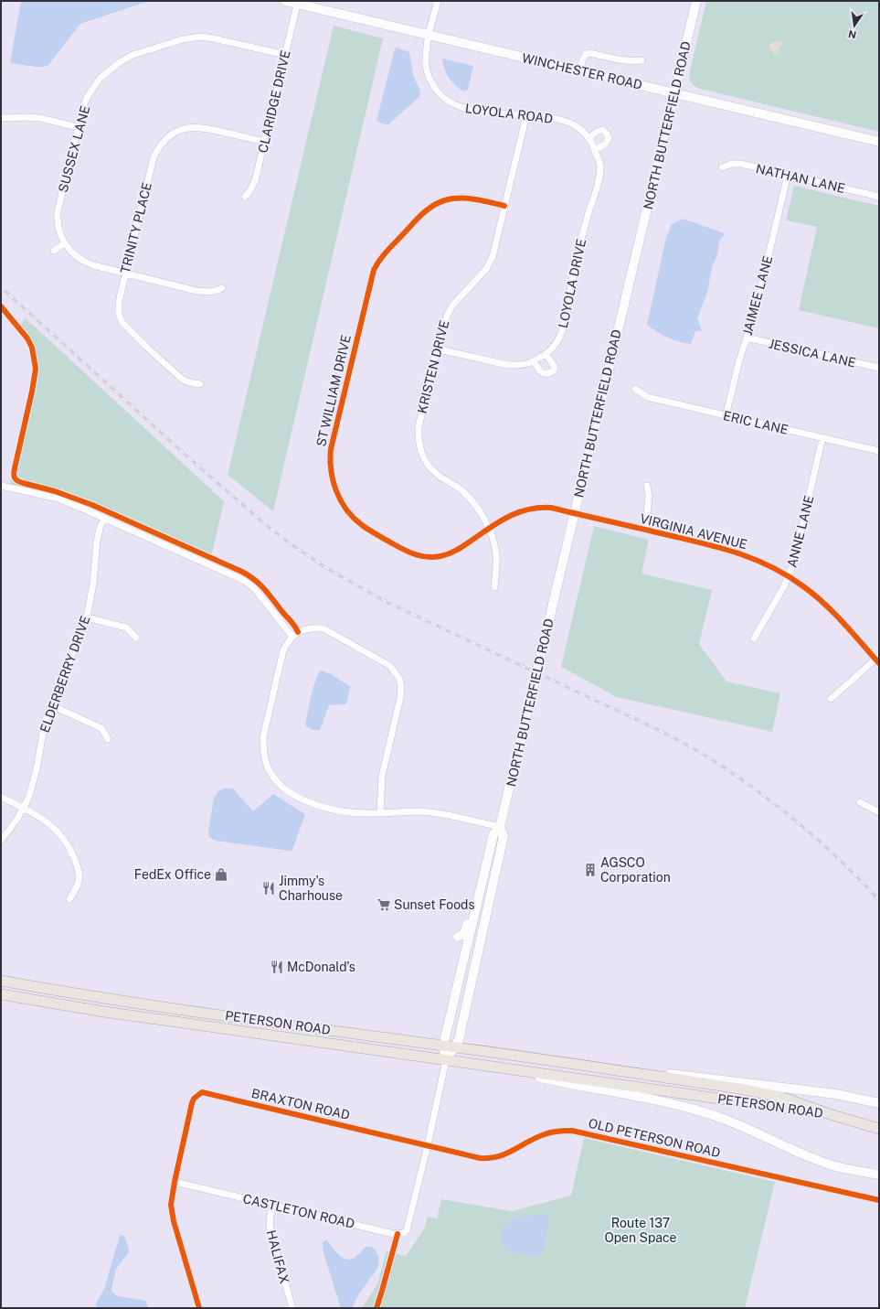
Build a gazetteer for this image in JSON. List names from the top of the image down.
{
  "streets": {
    "main road": ["WINCHESTER ROAD", "NORTH BUTTERFIELD ROAD", "PETERSON ROAD"],
    "street": [
      "CLARIDGE DRIVE",
      "LOYOLA ROAD",
      "SUSSEX LANE",
      "NATHAN LANE",
      "TRINITY PLACE",
      "LOYOLA DRIVE",
      "JAIMEE LANE",
      "JESSICA LANE",
      "KRISTEN DRIVE",
      "ST WILLIAM DRIVE",
      "ERIC LANE",
      "VIRGINIA AVENUE",
      "ANNE LANE",
      "ELDERBERRY DRIVE",
      "BRAXTON ROAD",
      "OLD PETERSON ROAD",
      "CASTLETON ROAD",
      "HALIFAX"
    ]
  },
  "crossings": [
    ["WINCHESTER ROAD", "CLARIDGE DRIVE"],
    ["WINCHESTER ROAD", "LOYOLA ROAD"],
    ["WINCHESTER ROAD", "NORTH BUTTERFIELD ROAD"],
    ["CLARIDGE DRIVE", "SUSSEX LANE"],
    ["CLARIDGE DRIVE", "TRINITY PLACE"],
    ["LOYOLA ROAD", "LOYOLA DRIVE"],
    ["LOYOLA ROAD", "KRISTEN DRIVE"],
    ["NORTH BUTTERFIELD ROAD", "ST WILLIAM DRIVE"],
    ["NORTH BUTTERFIELD ROAD", "VIRGINIA AVENUE"],
    ["NORTH BUTTERFIELD ROAD", "PETERSON ROAD"],
    ["NORTH BUTTERFIELD ROAD", "BRAXTON ROAD"],
    ["NORTH BUTTERFIELD ROAD", "OLD PETERSON ROAD"],
    ["NORTH BUTTERFIELD ROAD", "CASTLETON ROAD"],
    ["SUSSEX LANE", "TRINITY PLACE"],
    ["NATHAN LANE", "JAIMEE LANE"],
    ["LOYOLA DRIVE", "KRISTEN DRIVE"],
    ["JAIMEE LANE", "JESSICA LANE"],
    ["JAIMEE LANE", "ERIC LANE"],
    ["KRISTEN DRIVE", "ST WILLIAM DRIVE"],
    ["ST WILLIAM DRIVE", "VIRGINIA AVENUE"],
    ["ERIC LANE", "ANNE LANE"],
    ["VIRGINIA AVENUE", "ANNE LANE"],
    ["BRAXTON ROAD", "OLD PETERSON ROAD"],
    ["BRAXTON ROAD", "CASTLETON ROAD"],
    ["CASTLETON ROAD", "HALIFAX"]
  ],
  "parks": ["Route 137 Open Space"],
  "places": {
    "building": ["AGSCO Corporation"],
    "shop": ["FedEx Office"],
    "restaurant": ["Jimmy's Charhouse", "McDonald's"],
    "supermarket": ["Sunset Foods"]
  },
  "north": "bottom"
}
